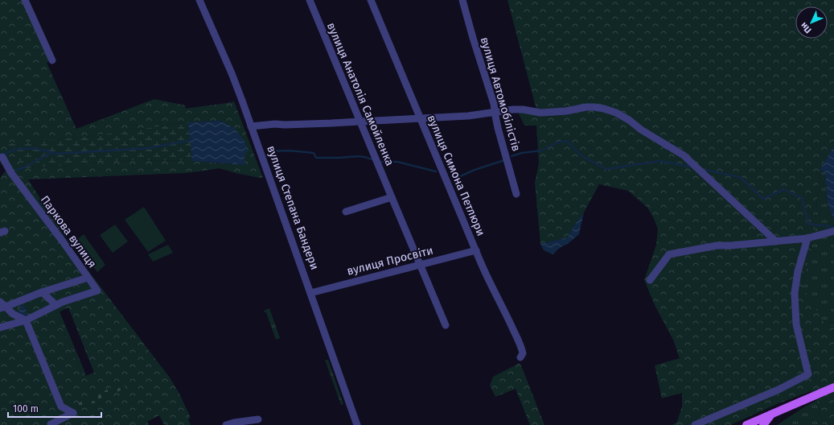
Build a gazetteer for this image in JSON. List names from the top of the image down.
{
  "streets": {
    "street": [
      "вулиця Анатолія Самойленка",
      "вулиця Автомобілістів",
      "вулиця Симона Петлюри",
      "вулиця Степана Бандери",
      "Паркова вулиця",
      "вулиця Просвіти"
    ]
  },
  "crossings": [
    ["вулиця Анатолія Самойленка", "вулиця Просвіти"],
    ["вулиця Симона Петлюри", "вулиця Просвіти"],
    ["вулиця Степана Бандери", "вулиця Просвіти"]
  ],
  "scale_bar": "100 m",
  "north": "bottom left"
}
